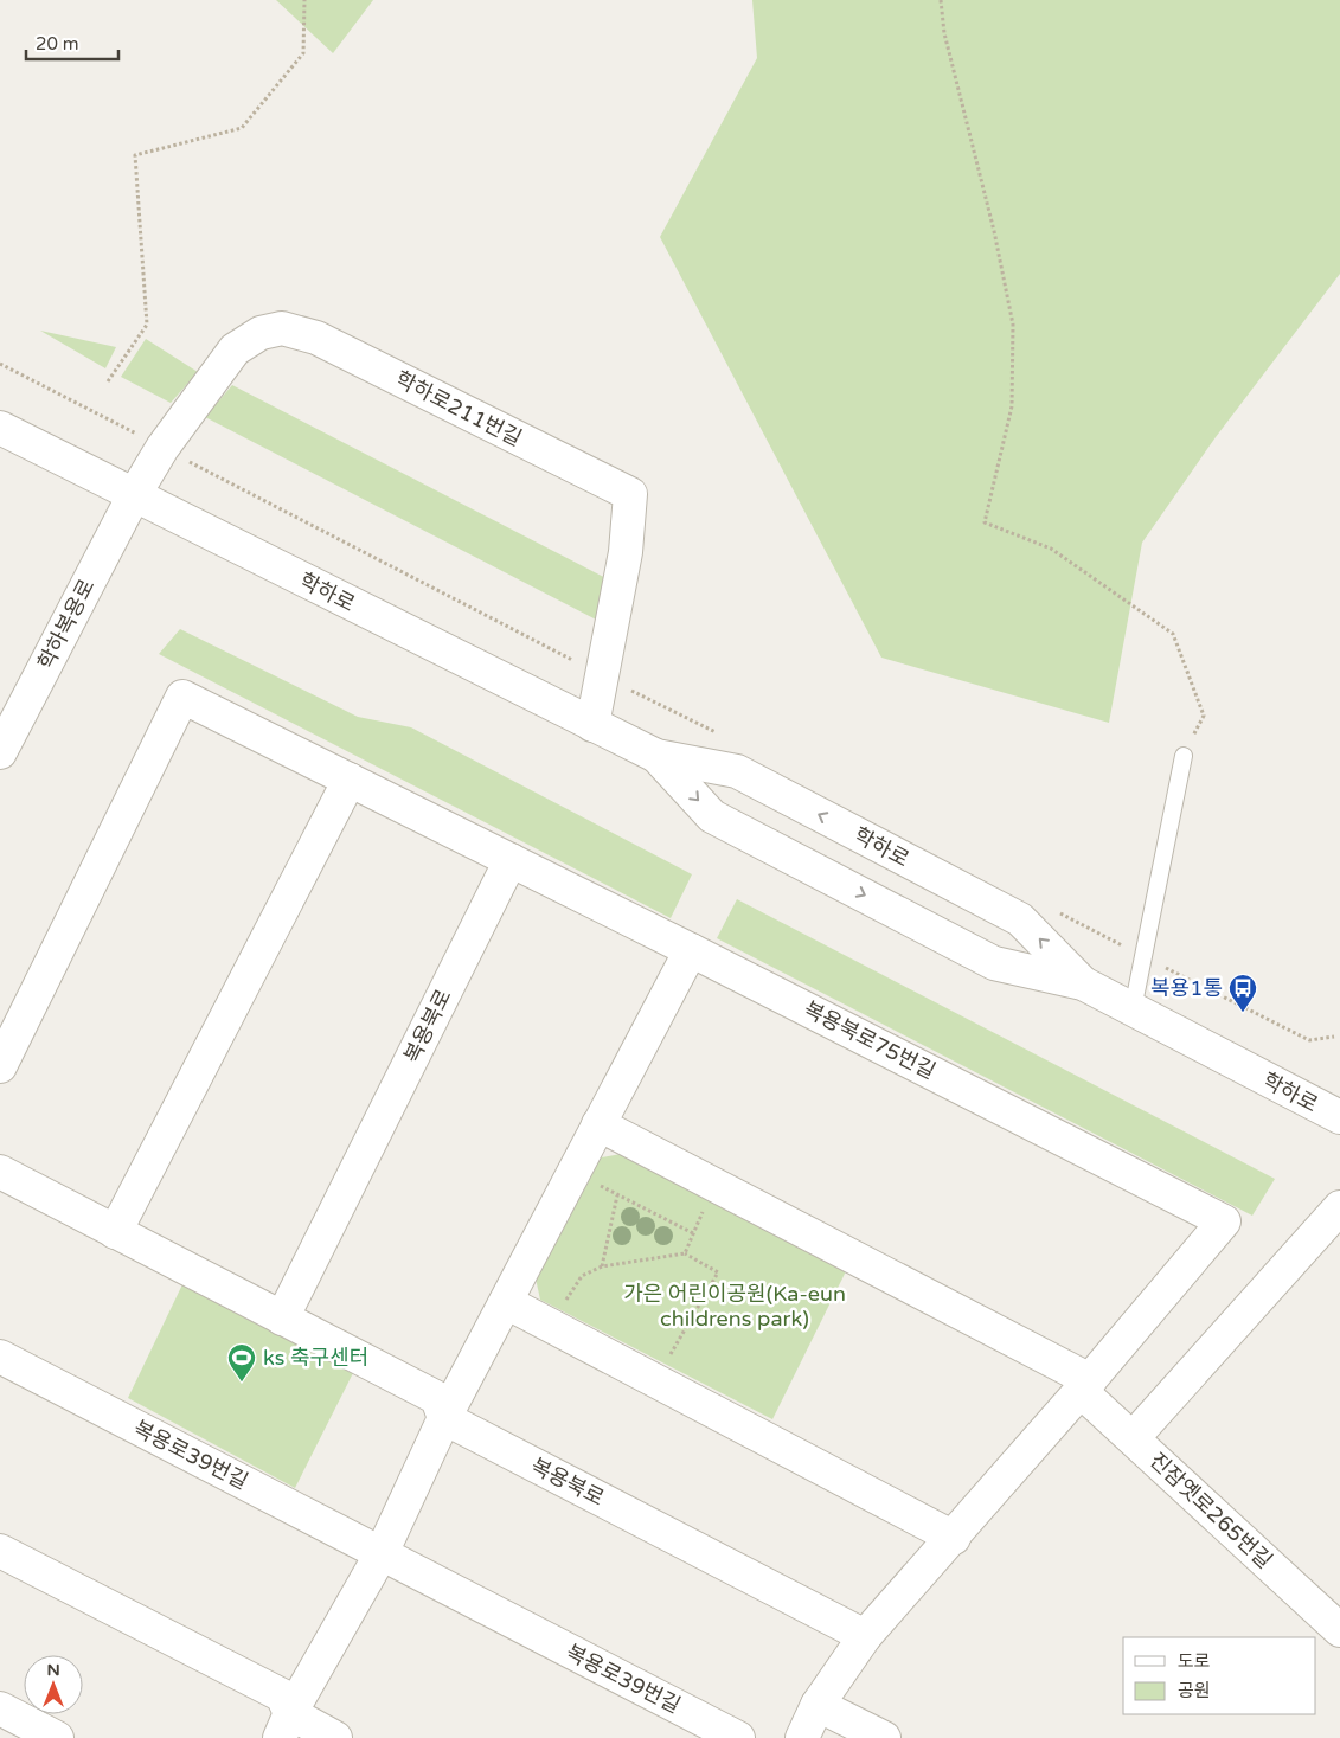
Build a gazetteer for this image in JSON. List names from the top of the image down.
{
  "streets": {
    "street": [
      "학하로211번길",
      "학하로",
      "학하복용로",
      "복용북로",
      "복용북로75번길",
      "복용로39번길",
      "진잠옛로265번길"
    ]
  },
  "crossings": [
    ["학하로211번길", "학하로"],
    ["학하로211번길", "학하복용로"],
    ["학하로", "학하복용로"],
    ["복용북로", "복용북로75번길"],
    ["복용북로75번길", "진잠옛로265번길"]
  ],
  "parks": ["가은 어린이공원(Ka-eun childrens park)"],
  "places": {
    "bus stop": ["복용1통"],
    "sports": ["ks 축구센터"]
  },
  "legend": ["도로", "공원"],
  "scale_bar": "20 m",
  "north": "top"
}
